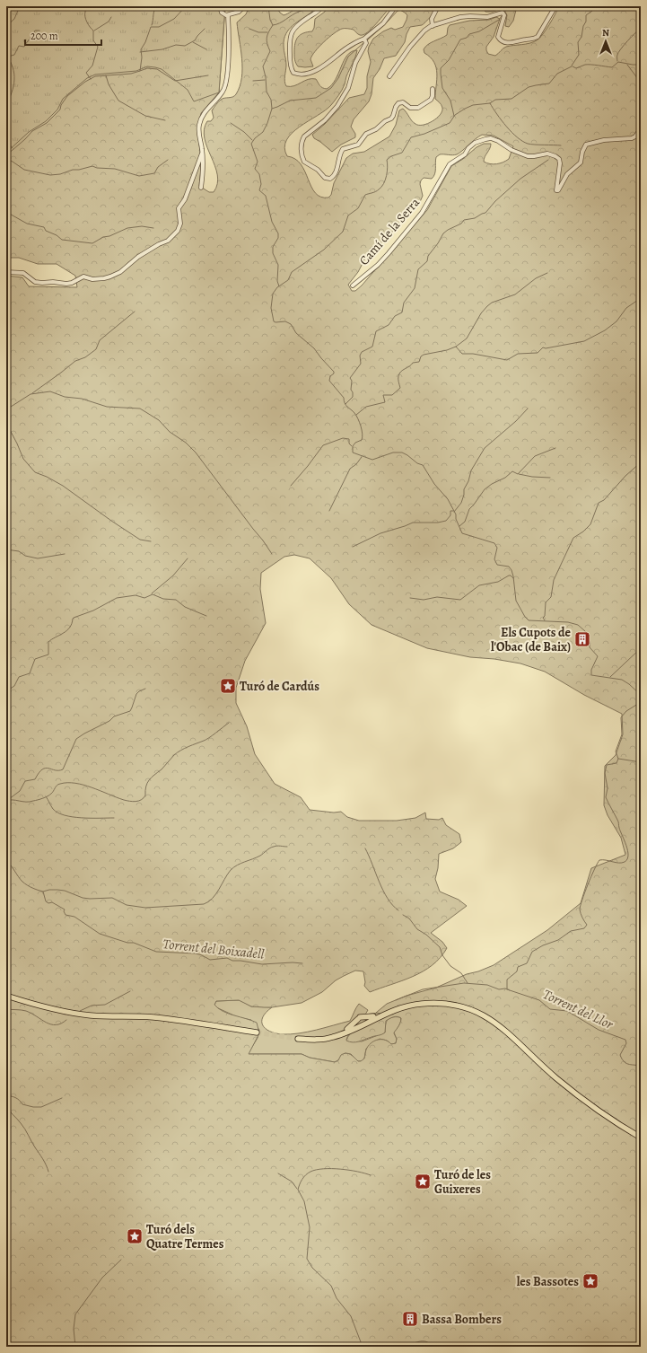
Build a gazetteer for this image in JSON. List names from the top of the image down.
{
  "streets": {
    "street": ["Camí de la Serra"]
  },
  "water": ["Torrent del Boixadell", "Torrent del Llor"],
  "places": {
    "building": ["Els Cupots de l'Obac (de Baix)", "Bassa Bombers"],
    "place": [
      "Turó de Cardús",
      "Turó de les Guixeres",
      "Turó dels Quatre Termes",
      "les Bassotes"
    ]
  },
  "scale_bar": "200 m",
  "north": "top"
}
